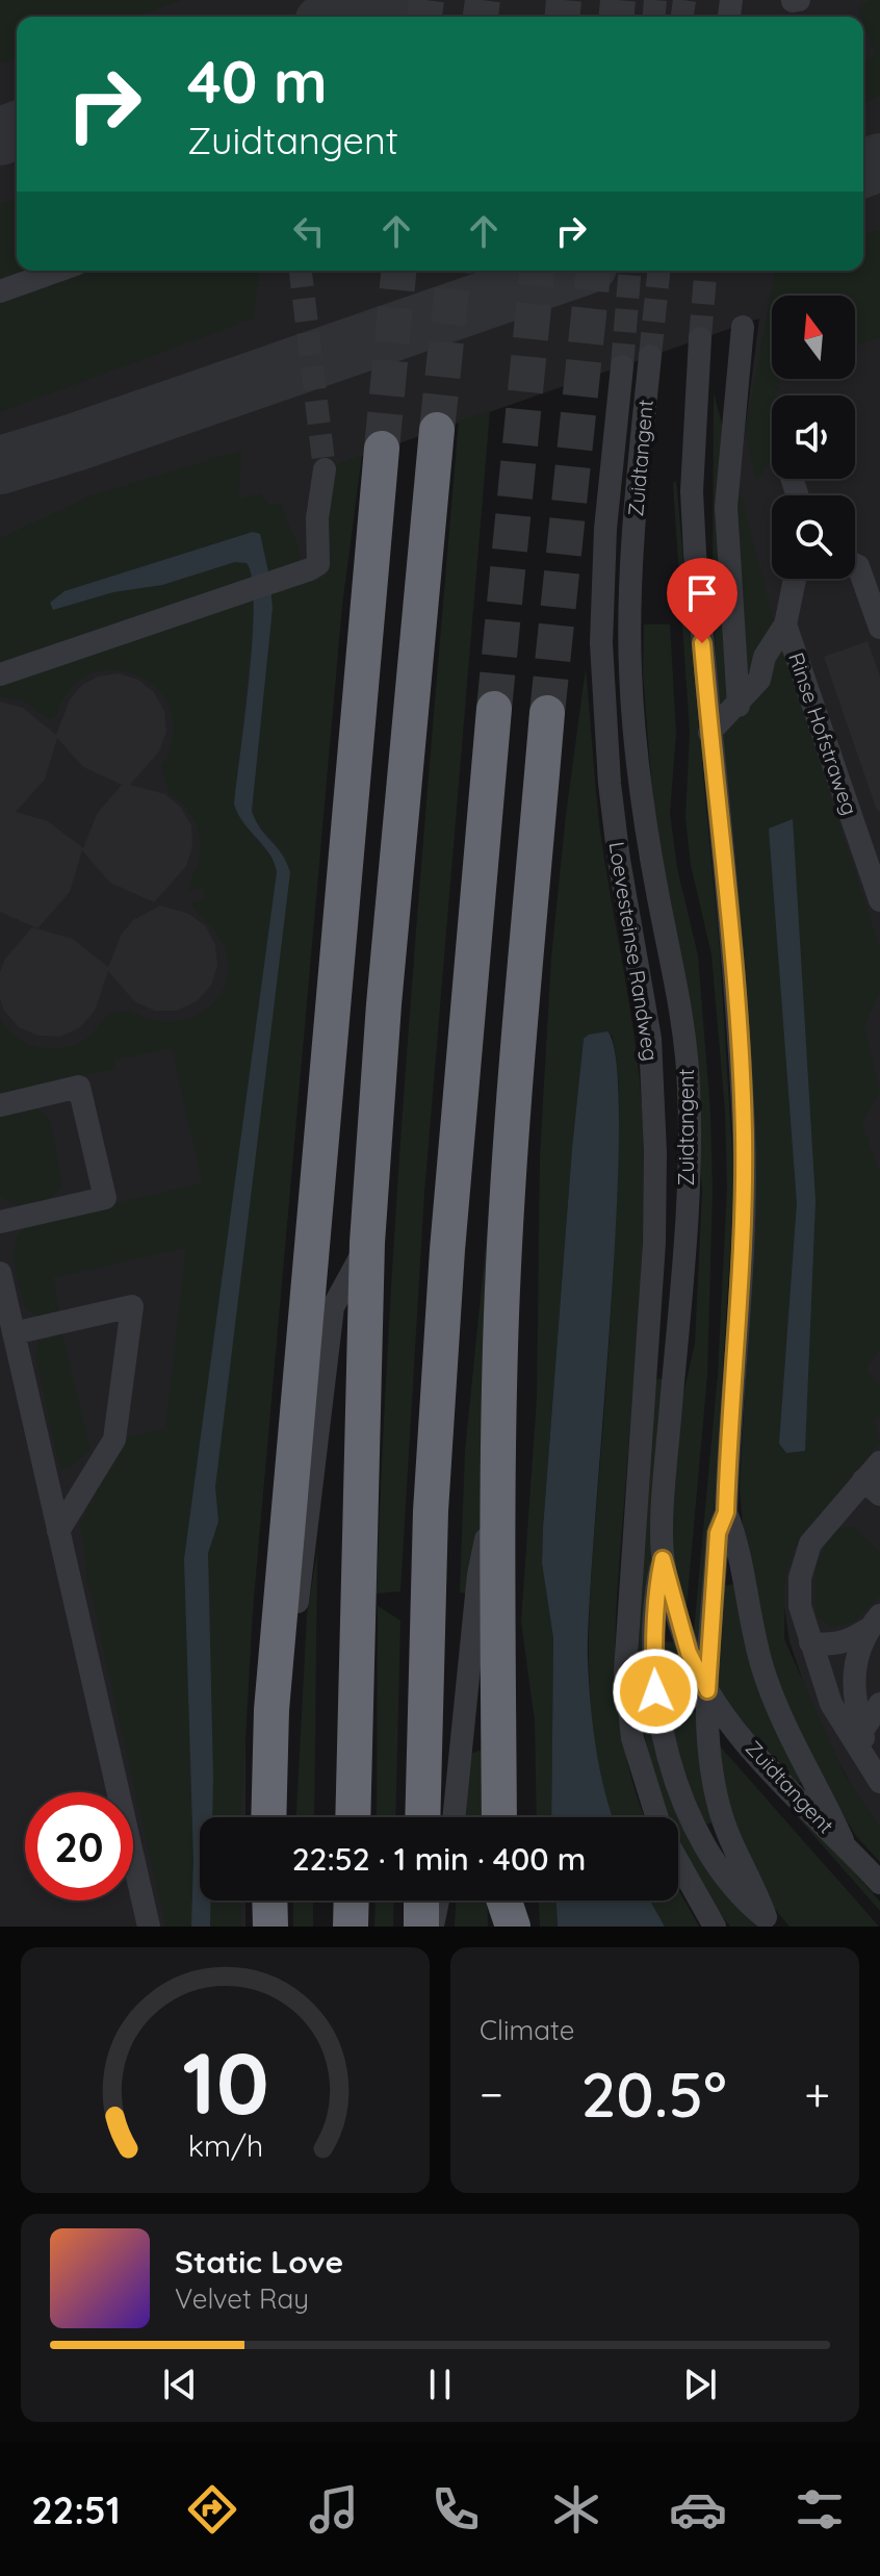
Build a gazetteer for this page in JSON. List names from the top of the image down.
{
  "streets": {
    "street": ["Zuidtangent", "Rinse Hofstraweg", "Loevesteinse Randweg"]
  },
  "north": "top",
  "page": {
    "turn": ["40 m", "Zuidtangent"],
    "limit": "20",
    "trip": "22:52 · 1 min · 400 m",
    "tile": "Climate",
    "heat": ["−", "20.5°", "+"],
    "song": ["Static Love", "Velvet Ray"],
    "tabs": "22:51",
    "gauge": ["10", "km/h"]
  }
}
